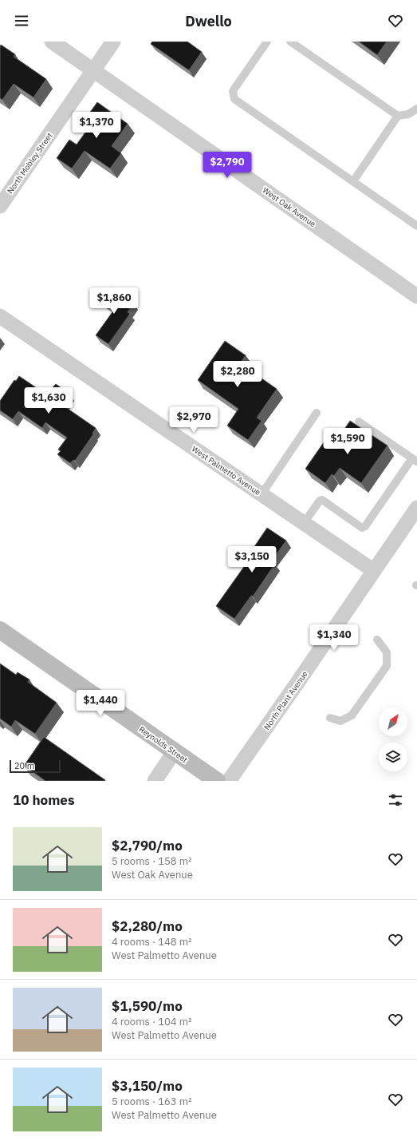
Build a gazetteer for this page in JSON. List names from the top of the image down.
{
  "streets": {
    "main road": ["Reynolds Street"],
    "street": [
      "North Mobley Street",
      "West Oak Avenue",
      "West Palmetto Avenue",
      "North Plant Avenue"
    ]
  },
  "crossings": [
    ["North Mobley Street", "West Oak Avenue"],
    ["West Palmetto Avenue", "North Plant Avenue"]
  ],
  "scale_bar": "20 m",
  "north": "top right",
  "page": {
    "header": "Dwello",
    "price": [
      "$1,370",
      "$2,790",
      "$1,860",
      "$2,280",
      "$1,630",
      "$2,970",
      "$1,590",
      "$3,150",
      "$1,340",
      "$1,440"
    ],
    "scale": "20 m",
    "heading": "10 homes",
    "list": [
      {
        "name": "$2,790/mo",
        "note": "5 rooms · 158 m² · West Oak Avenue"
      },
      {
        "name": "$2,280/mo",
        "note": "4 rooms · 148 m² · West Palmetto Avenue"
      },
      {
        "name": "$1,590/mo",
        "note": "4 rooms · 104 m² · West Palmetto Avenue"
      },
      {
        "name": "$3,150/mo",
        "note": "5 rooms · 163 m² · West Palmetto Avenue"
      }
    ]
  }
}
